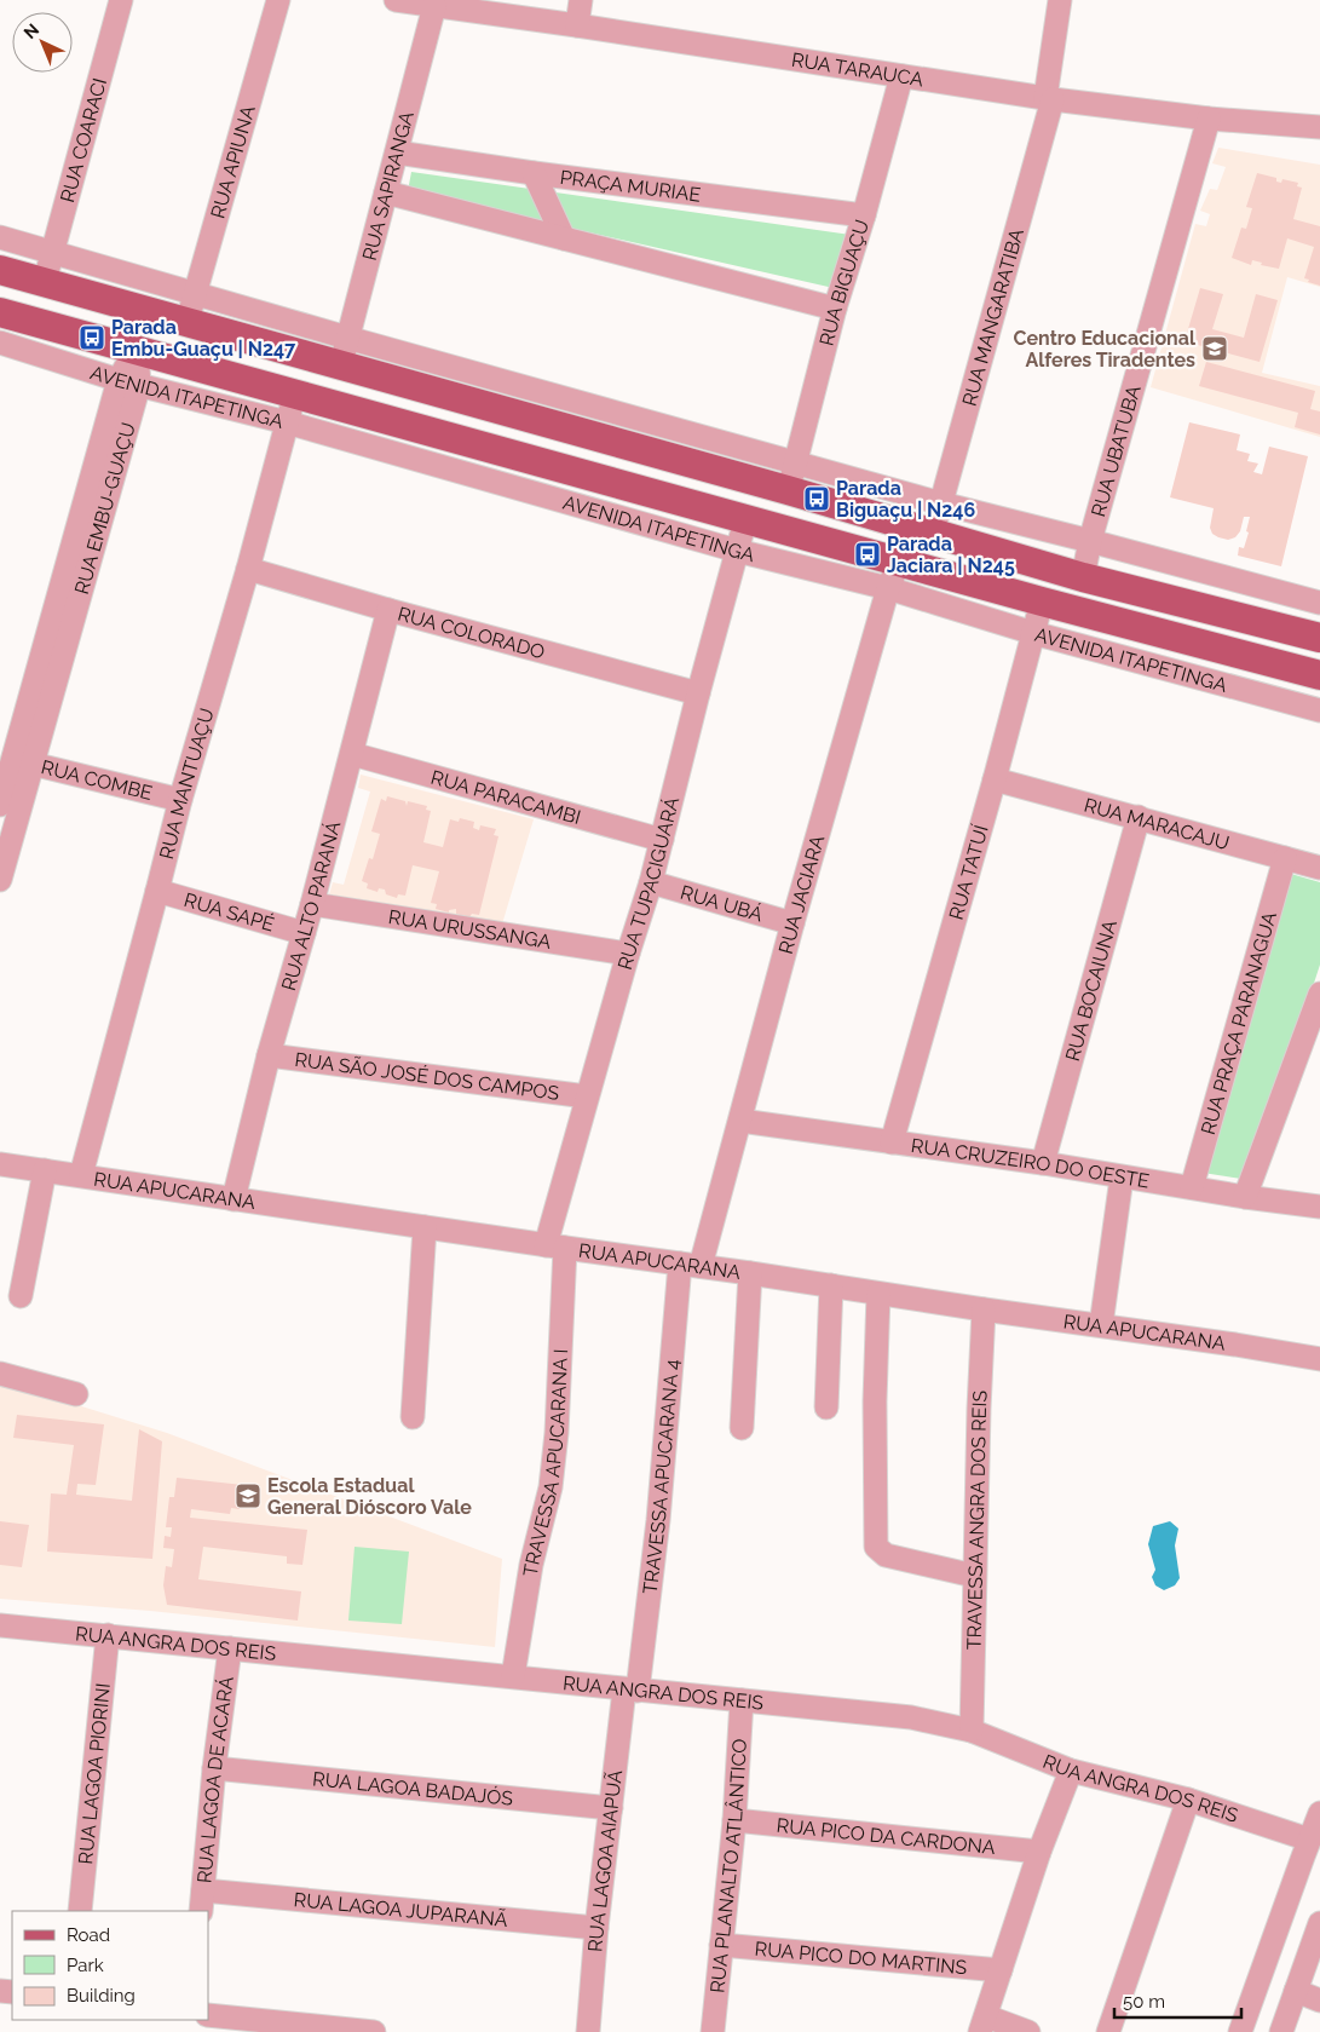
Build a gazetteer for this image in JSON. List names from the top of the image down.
{
  "streets": {
    "main road": ["AVENIDA ITAPETINGA"],
    "street": [
      "RUA TARAUCA",
      "RUA COARACI",
      "RUA APIUNA",
      "RUA SAPIRANGA",
      "PRAÇA MURIAE",
      "RUA BIGUAÇU",
      "RUA MANGARATIBA",
      "RUA UBATUBA",
      "RUA EMBU-GUAÇU",
      "RUA COLORADO",
      "RUA COMBE",
      "RUA MANTUAÇU",
      "RUA PARACAMBI",
      "RUA MARACAJU",
      "RUA TATUÍ",
      "RUA TUPACIGUARÁ",
      "RUA JACIARA",
      "RUA UBÁ",
      "RUA ALTO PARANÁ",
      "RUA SAPÉ",
      "RUA URUSSANGA",
      "RUA BOCAIUNA",
      "RUA PRAÇA PARANAGUA",
      "RUA SÃO JOSÉ DOS CAMPOS",
      "RUA CRUZEIRO DO OESTE",
      "RUA APUCARANA",
      "TRAVESSA APUCARANA I",
      "TRAVESSA APUCARANA 4",
      "TRAVESSA ANGRA DOS REIS",
      "RUA ANGRA DOS REIS",
      "RUA LAGOA PIORINI",
      "RUA LAGOA DE ACARÁ",
      "RUA LAGOA BADAJÓS",
      "RUA PICO DA CARDONA",
      "RUA LAGOA AIAPUÃ",
      "RUA PLANALTO ATLÂNTICO",
      "RUA LAGOA JUPARANÃ",
      "RUA PICO DO MARTINS"
    ]
  },
  "crossings": [
    ["RUA TARAUCA", "RUA SAPIRANGA"],
    ["RUA TARAUCA", "RUA BIGUAÇU"],
    ["RUA TARAUCA", "RUA MANGARATIBA"],
    ["RUA TARAUCA", "RUA UBATUBA"],
    ["RUA SAPIRANGA", "PRAÇA MURIAE"],
    ["PRAÇA MURIAE", "RUA BIGUAÇU"],
    ["RUA MANGARATIBA", "RUA JACIARA"],
    ["AVENIDA ITAPETINGA", "RUA EMBU-GUAÇU"],
    ["AVENIDA ITAPETINGA", "RUA MANTUAÇU"],
    ["AVENIDA ITAPETINGA", "RUA TATUÍ"],
    ["AVENIDA ITAPETINGA", "RUA TUPACIGUARÁ"],
    ["AVENIDA ITAPETINGA", "RUA JACIARA"],
    ["RUA EMBU-GUAÇU", "RUA COMBE"],
    ["RUA COLORADO", "RUA MANTUAÇU"],
    ["RUA COLORADO", "RUA TUPACIGUARÁ"],
    ["RUA COLORADO", "RUA ALTO PARANÁ"],
    ["RUA COMBE", "RUA MANTUAÇU"],
    ["RUA MANTUAÇU", "RUA SAPÉ"],
    ["RUA MANTUAÇU", "RUA APUCARANA"],
    ["RUA PARACAMBI", "RUA TUPACIGUARÁ"],
    ["RUA PARACAMBI", "RUA ALTO PARANÁ"],
    ["RUA MARACAJU", "RUA TATUÍ"],
    ["RUA MARACAJU", "RUA BOCAIUNA"],
    ["RUA MARACAJU", "RUA PRAÇA PARANAGUA"],
    ["RUA TATUÍ", "RUA CRUZEIRO DO OESTE"],
    ["RUA TUPACIGUARÁ", "RUA UBÁ"],
    ["RUA TUPACIGUARÁ", "RUA URUSSANGA"],
    ["RUA TUPACIGUARÁ", "RUA SÃO JOSÉ DOS CAMPOS"],
    ["RUA TUPACIGUARÁ", "RUA APUCARANA"],
    ["RUA TUPACIGUARÁ", "TRAVESSA APUCARANA I"],
    ["RUA JACIARA", "RUA UBÁ"],
    ["RUA JACIARA", "RUA CRUZEIRO DO OESTE"],
    ["RUA JACIARA", "RUA APUCARANA"],
    ["RUA JACIARA", "TRAVESSA APUCARANA 4"],
    ["RUA ALTO PARANÁ", "RUA SAPÉ"],
    ["RUA ALTO PARANÁ", "RUA URUSSANGA"],
    ["RUA ALTO PARANÁ", "RUA SÃO JOSÉ DOS CAMPOS"],
    ["RUA ALTO PARANÁ", "RUA APUCARANA"],
    ["RUA BOCAIUNA", "RUA CRUZEIRO DO OESTE"],
    ["RUA PRAÇA PARANAGUA", "RUA CRUZEIRO DO OESTE"],
    ["RUA APUCARANA", "TRAVESSA APUCARANA I"],
    ["RUA APUCARANA", "TRAVESSA APUCARANA 4"],
    ["RUA APUCARANA", "TRAVESSA ANGRA DOS REIS"],
    ["TRAVESSA APUCARANA I", "RUA ANGRA DOS REIS"],
    ["TRAVESSA APUCARANA 4", "RUA ANGRA DOS REIS"],
    ["TRAVESSA APUCARANA 4", "RUA LAGOA AIAPUÃ"],
    ["TRAVESSA ANGRA DOS REIS", "RUA ANGRA DOS REIS"],
    ["RUA ANGRA DOS REIS", "RUA LAGOA PIORINI"],
    ["RUA ANGRA DOS REIS", "RUA LAGOA DE ACARÁ"],
    ["RUA ANGRA DOS REIS", "RUA LAGOA AIAPUÃ"],
    ["RUA ANGRA DOS REIS", "RUA PLANALTO ATLÂNTICO"],
    ["RUA LAGOA DE ACARÁ", "RUA LAGOA BADAJÓS"],
    ["RUA LAGOA DE ACARÁ", "RUA LAGOA JUPARANÃ"],
    ["RUA LAGOA BADAJÓS", "RUA LAGOA AIAPUÃ"],
    ["RUA PICO DA CARDONA", "RUA PLANALTO ATLÂNTICO"],
    ["RUA LAGOA AIAPUÃ", "RUA LAGOA JUPARANÃ"],
    ["RUA PLANALTO ATLÂNTICO", "RUA PICO DO MARTINS"]
  ],
  "places": {
    "bus stop": ["Parada Embu-Guaçu | N247", "Parada Biguaçu | N246", "Parada Jaciara | N245"],
    "school or university": ["Centro Educacional Alferes Tiradentes", "Escola Estadual General Dióscoro Vale"]
  },
  "legend": ["Road", "Park", "Building"],
  "scale_bar": "50 m",
  "north": "top left"
}
